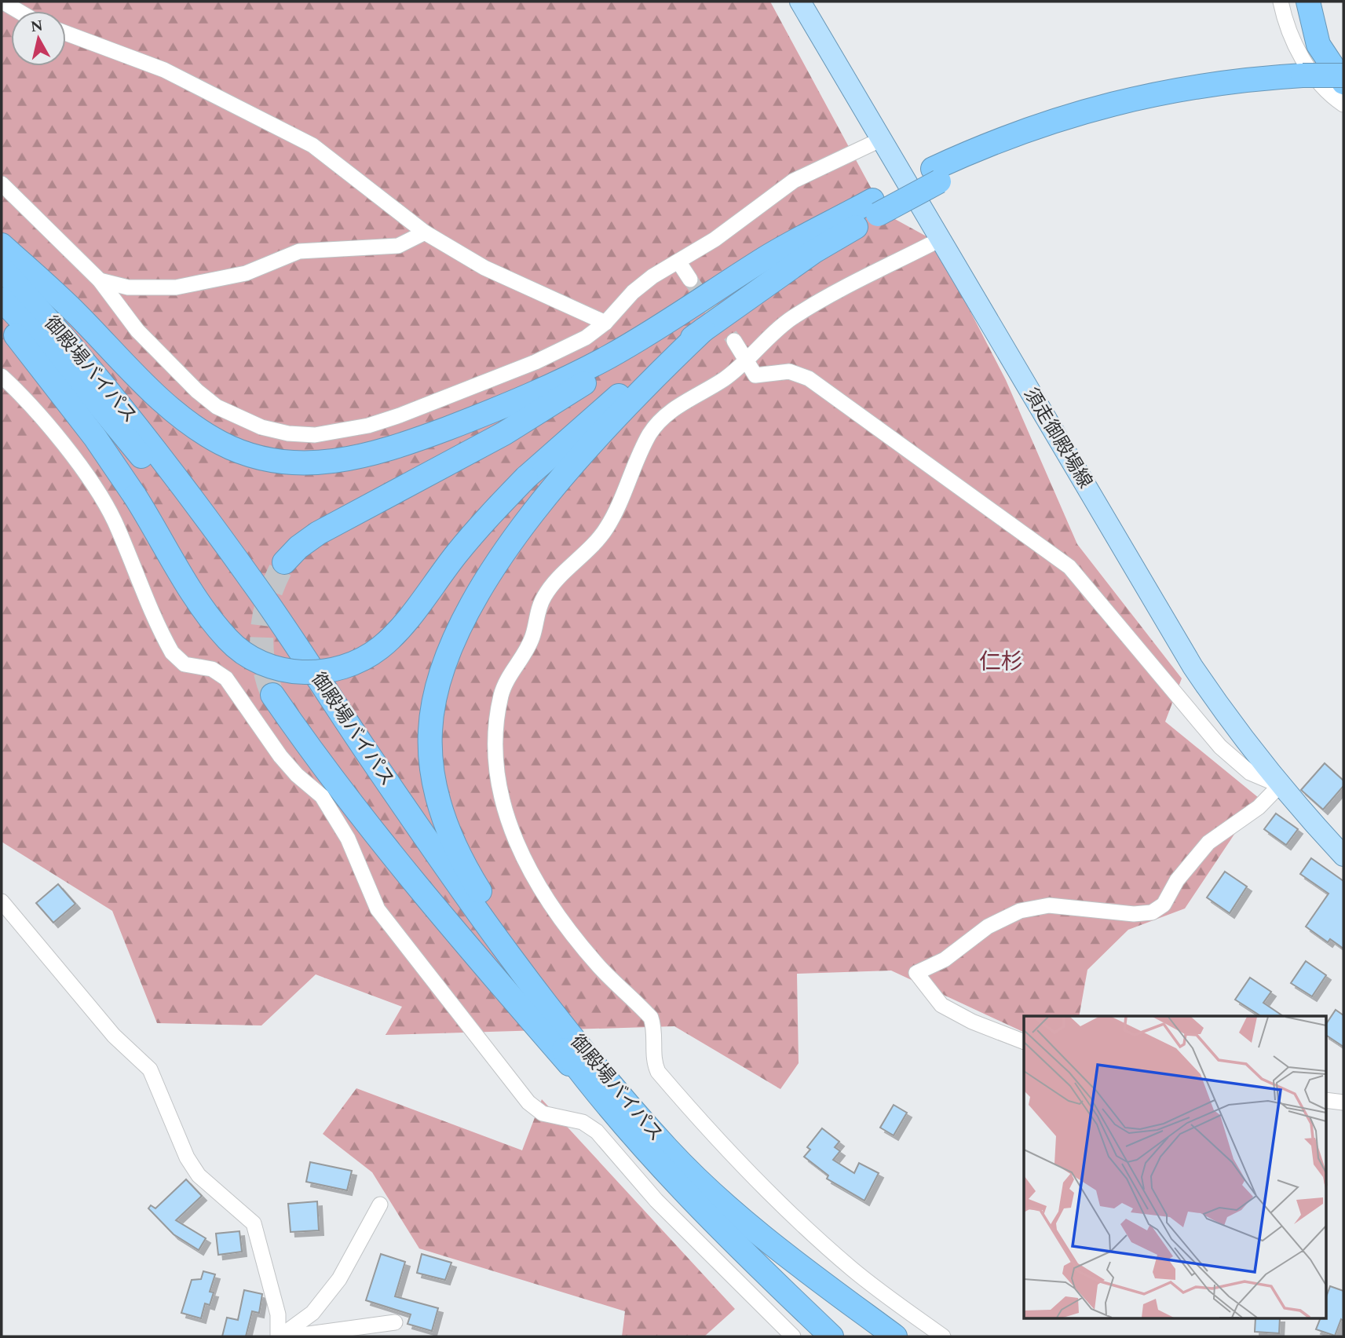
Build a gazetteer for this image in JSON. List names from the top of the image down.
{
  "streets": {
    "highway": ["御殿場バイパス"],
    "main road": ["須走御殿場線"]
  },
  "districts": ["仁杉"],
  "north": "top"
}
